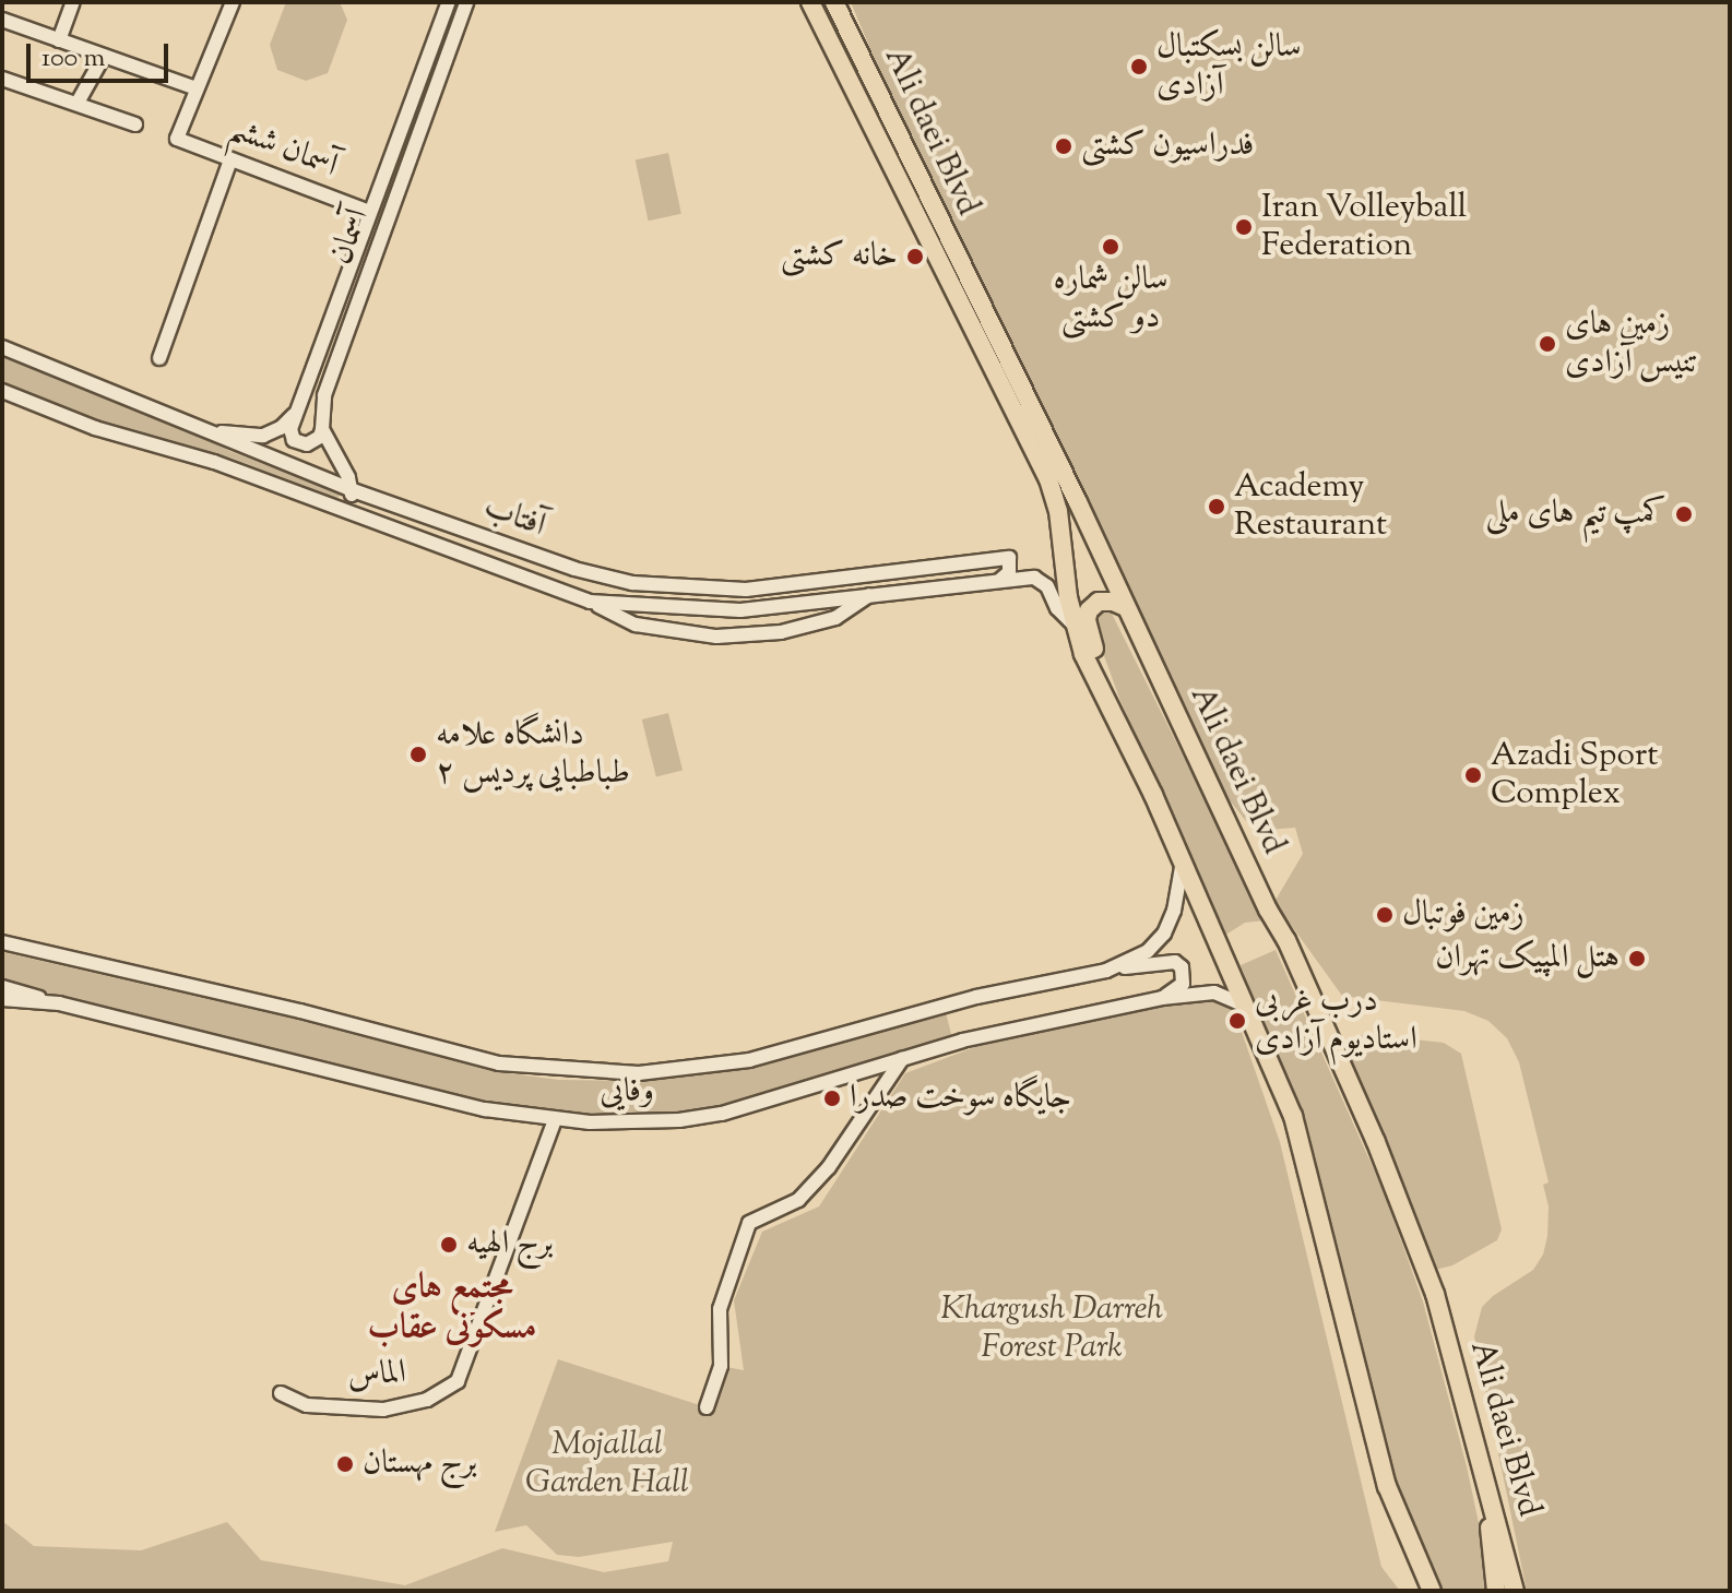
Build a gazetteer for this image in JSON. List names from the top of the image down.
{
  "streets": {
    "main road": ["Ali daei Blvd"],
    "street": [
      "آسمان ششم",
      "آسمان",
      "آفتاب",
      "وفایی",
      "الماس"
    ]
  },
  "crossings": [
    ["Ali daei Blvd", "آفتاب"],
    ["Ali daei Blvd", "وفایی"],
    ["آسمان ششم", "آسمان"],
    ["وفایی", "الماس"]
  ],
  "districts": ["مجتمع های مسکونی عقاب"],
  "parks": ["Khargush Darreh Forest Park", "Mojallal Garden Hall"],
  "places": [
    "سالن بسکتبال آزادی",
    "فدراسیون کشتی",
    "Iran Volleyball Federation",
    "سالن شماره دو کشتی",
    "خانه کشتی",
    "زمین های تنیس آزادی",
    "Academy Restaurant",
    "کمپ تیم های ملی",
    "دانشگاه علامه طباطبایی پردیس ۲",
    "Azadi Sport Complex",
    "زمین فوتبال",
    "هتل المپیک تهران",
    "درب غربی استادیوم آزادی",
    "جایگاه سوخت صدرا",
    "برج الهیه",
    "برج مهستان"
  ],
  "scale_bar": "100 m"
}
